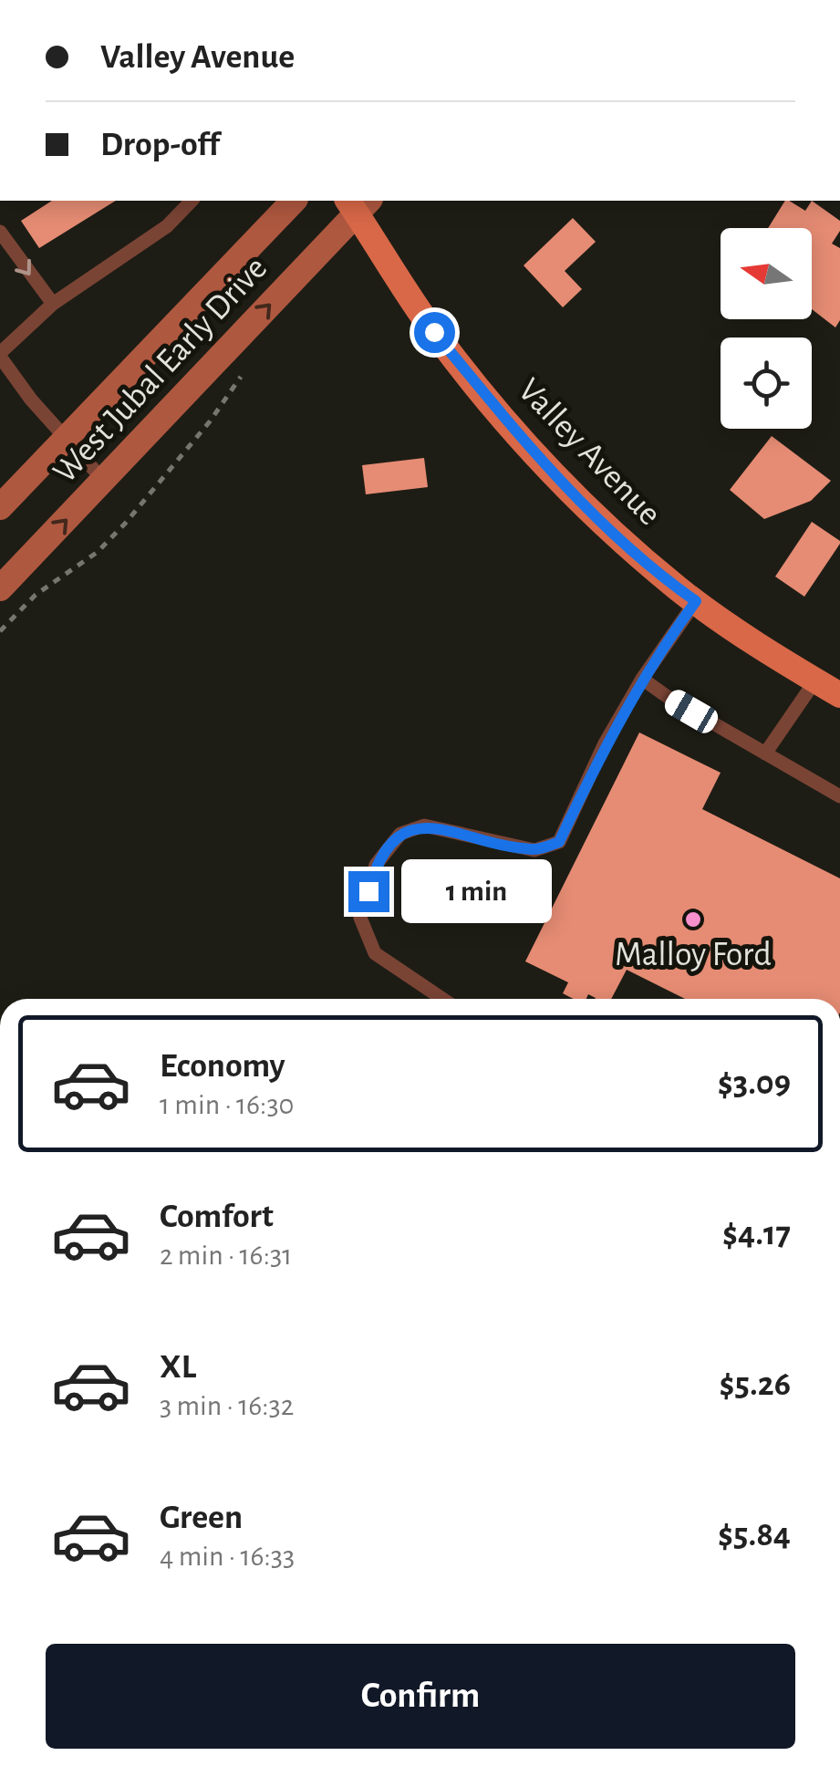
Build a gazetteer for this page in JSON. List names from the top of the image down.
{
  "streets": {
    "main road": ["West Jubal Early Drive", "Valley Avenue"]
  },
  "crossings": [
    ["West Jubal Early Drive", "Valley Avenue"]
  ],
  "places": ["Malloy Ford"],
  "north": "left",
  "page": {
    "banner": ["Valley Avenue", "Drop-off"],
    "bubble": "1 min",
    "list": [
      {
        "name": "Economy",
        "note": "1 min · 16:30",
        "value": "$3.09"
      },
      {
        "name": "Comfort",
        "note": "2 min · 16:31",
        "value": "$4.17"
      },
      {
        "name": "XL",
        "note": "3 min · 16:32",
        "value": "$5.26"
      },
      {
        "name": "Green",
        "note": "4 min · 16:33",
        "value": "$5.84"
      }
    ],
    "buttons": "Confirm"
  }
}
